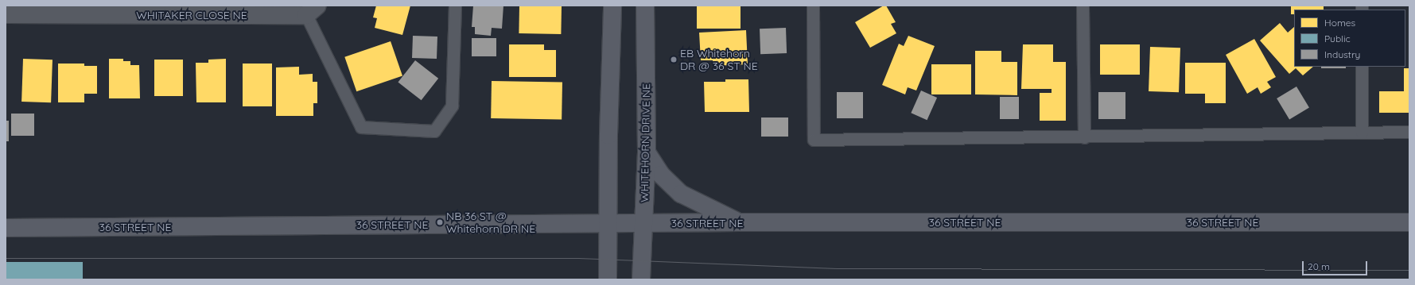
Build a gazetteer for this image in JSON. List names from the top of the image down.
{
  "streets": {
    "main road": ["WHITEHORN DRIVE NE", "36 STREET NE"],
    "street": ["WHITAKER CLOSE NE"]
  },
  "crossings": [
    ["WHITEHORN DRIVE NE", "36 STREET NE"]
  ],
  "places": ["EB Whitehorn DR @ 36 ST NE", "NB 36 ST @ Whitehorn DR NE"],
  "legend": ["Homes", "Public", "Industry"],
  "scale_bar": "20 m"
}
